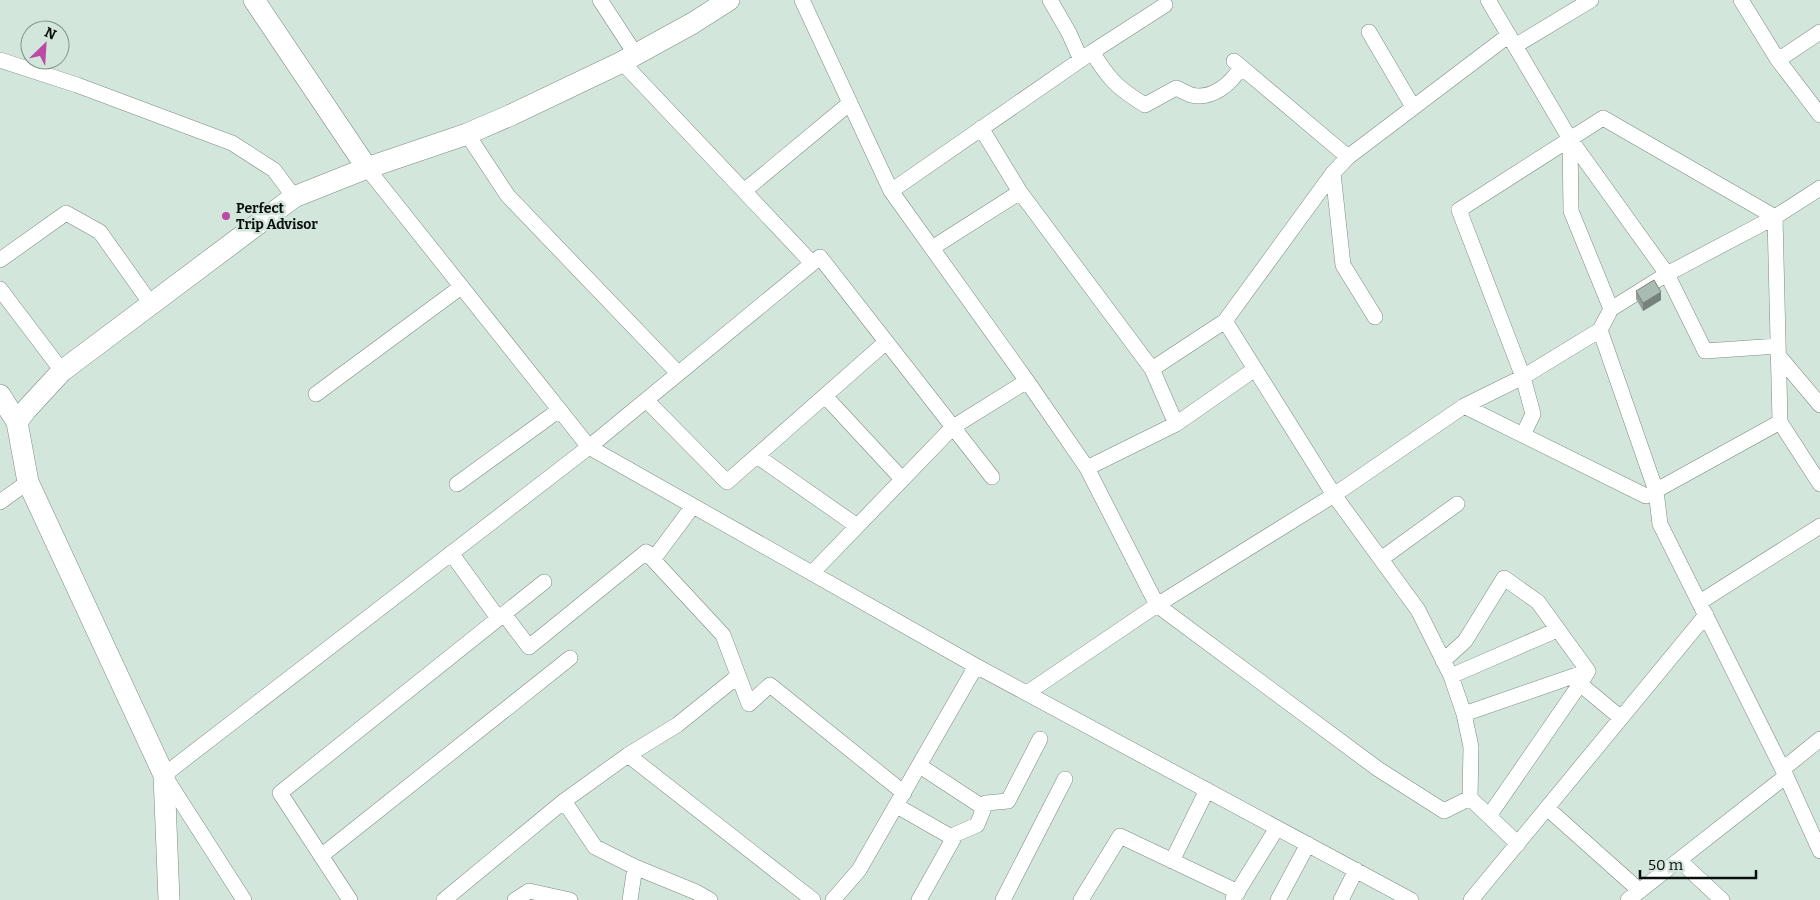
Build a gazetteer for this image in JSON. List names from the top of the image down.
{
  "places": ["Perfect Trip Advisor"],
  "scale_bar": "50 m",
  "north": "top right"
}
